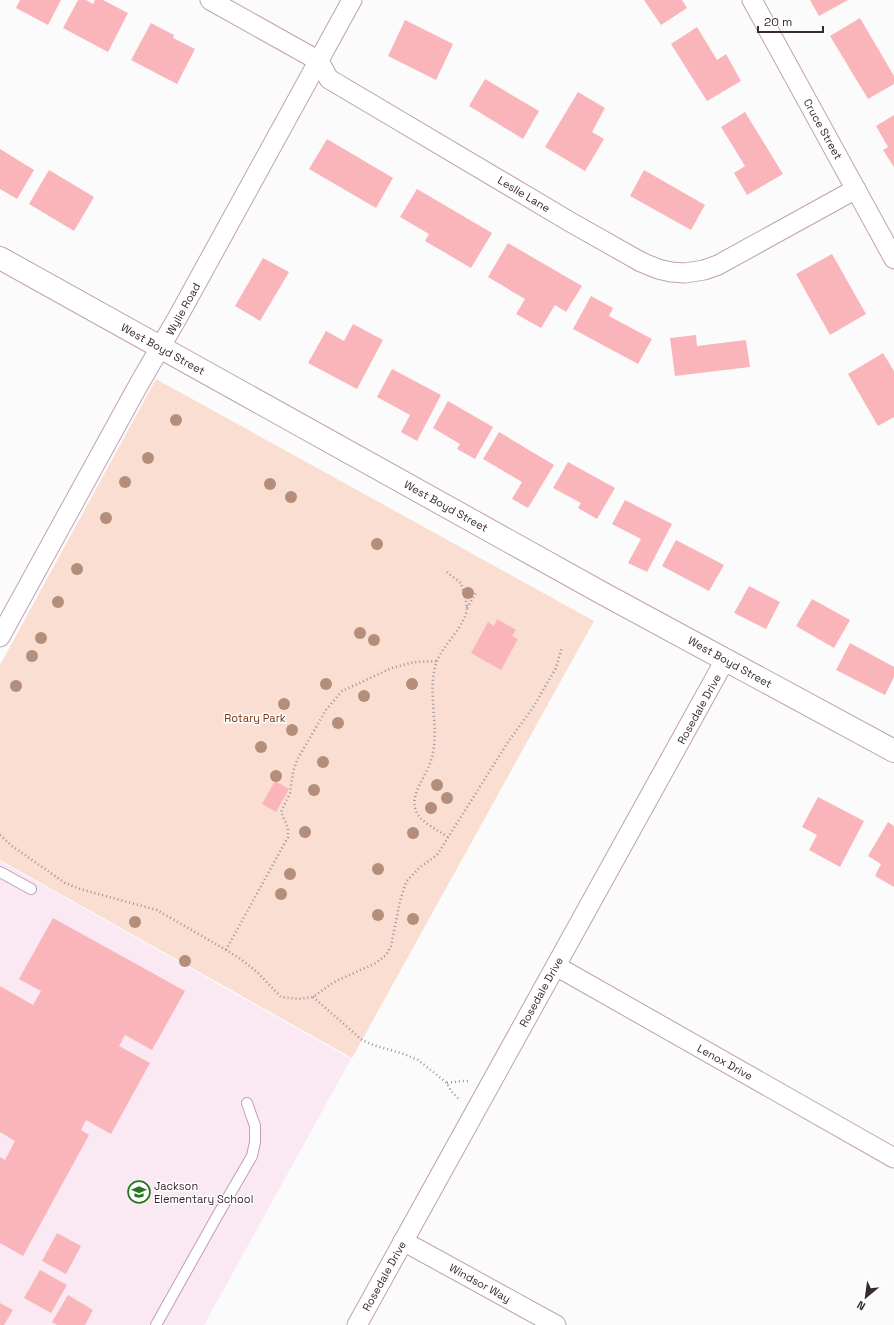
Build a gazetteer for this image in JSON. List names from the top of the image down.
{
  "streets": {
    "street": [
      "Cruce Street",
      "Leslie Lane",
      "Wylie Road",
      "West Boyd Street",
      "Rosedale Drive",
      "Lenox Drive",
      "Windsor Way"
    ]
  },
  "crossings": [
    ["Cruce Street", "Leslie Lane"],
    ["Leslie Lane", "Wylie Road"],
    ["Wylie Road", "West Boyd Street"],
    ["West Boyd Street", "Rosedale Drive"],
    ["Rosedale Drive", "Lenox Drive"],
    ["Rosedale Drive", "Windsor Way"]
  ],
  "parks": ["Rotary Park"],
  "places": {
    "school or university": ["Jackson Elementary School"]
  },
  "scale_bar": "20 m",
  "north": "bottom left"
}
